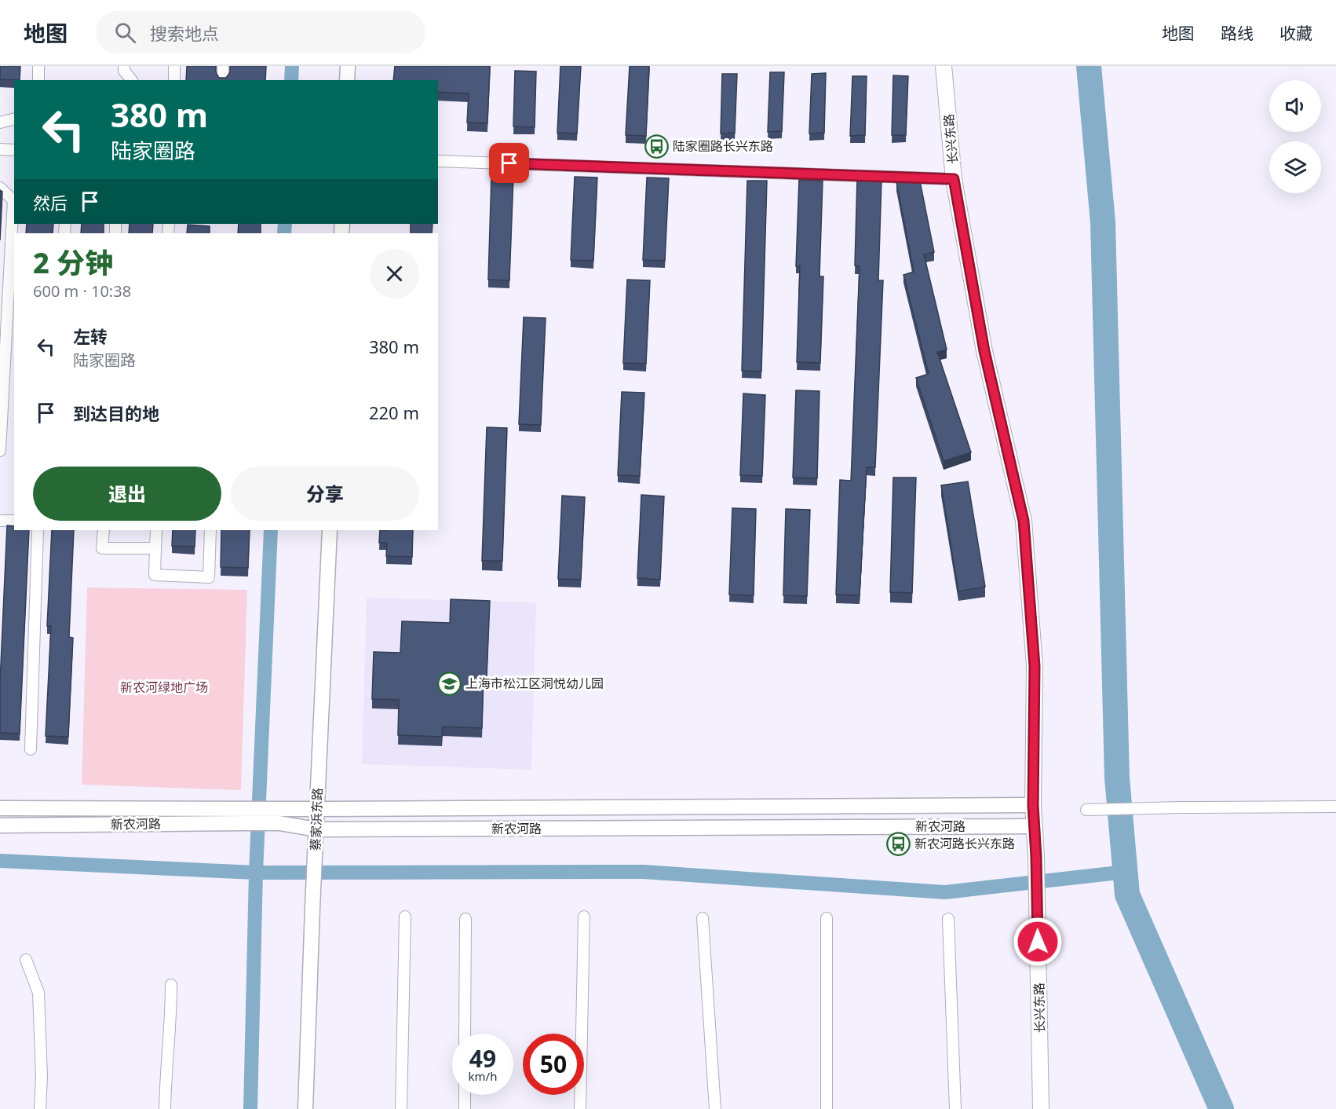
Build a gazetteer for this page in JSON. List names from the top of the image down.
{
  "streets": {
    "main road": ["长兴东路"],
    "street": ["蔡家浜东路", "新农河路"]
  },
  "crossings": [
    ["长兴东路", "新农河路"],
    ["蔡家浜东路", "新农河路"]
  ],
  "parks": ["新农河绿地广场"],
  "places": {
    "bus stop": ["陆家圈路长兴东路", "新农河路长兴东路"],
    "school or university": ["上海市松江区洞悦幼儿园"]
  },
  "page": {
    "header": "地图",
    "search": "搜索地点",
    "nav": ["地图", "路线", "收藏"],
    "turn": ["380 m", "陆家圈路"],
    "then": "然后",
    "heading": ["2 分钟", "600 m · 10:38"],
    "list": [
      {
        "name": "左转",
        "note": "陆家圈路",
        "value": "380 m"
      },
      {
        "name": "到达目的地",
        "value": "220 m"
      }
    ],
    "buttons": ["退出", "分享"],
    "speed": "49 km/h",
    "limit": "50"
  }
}
